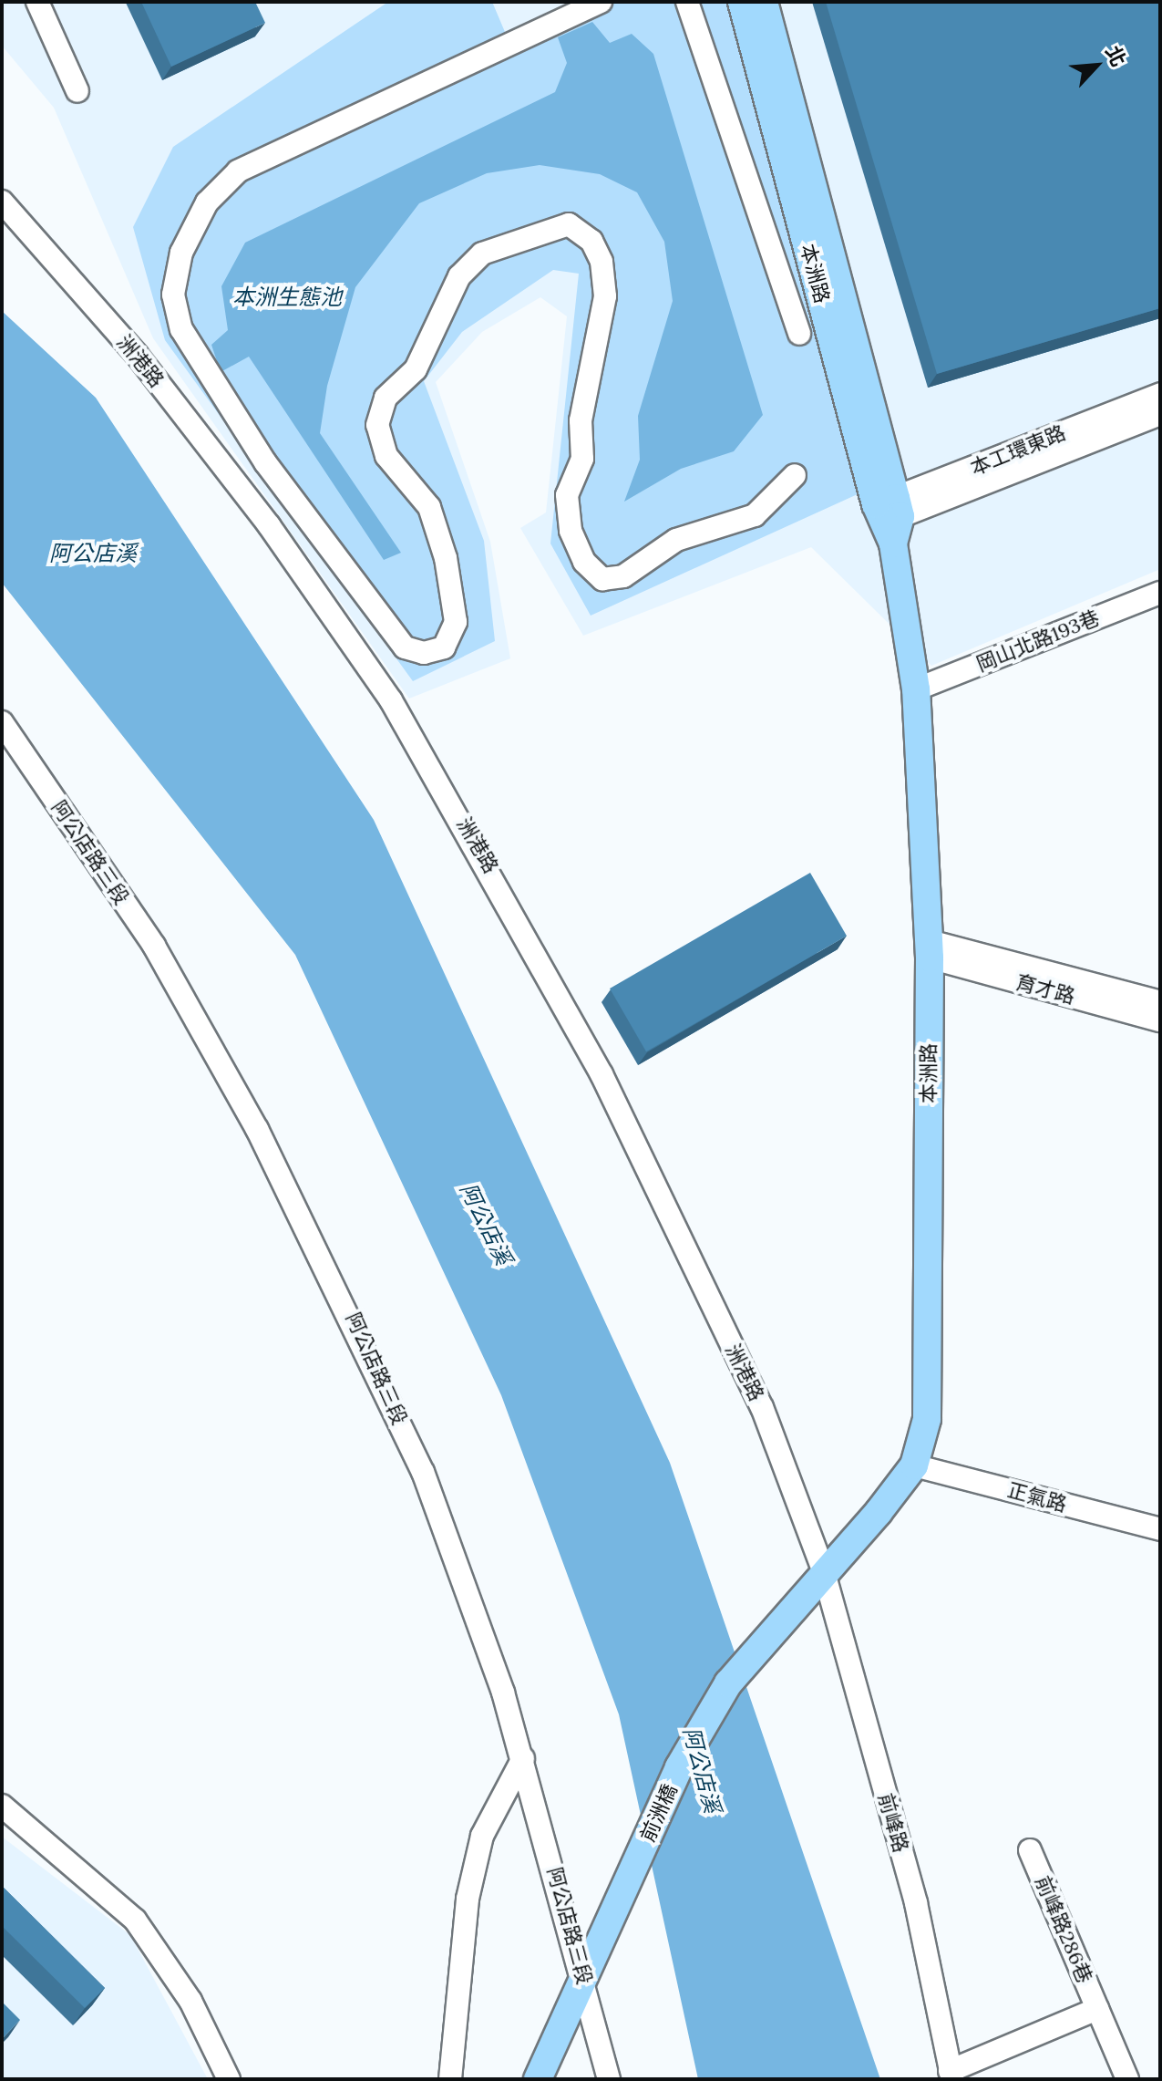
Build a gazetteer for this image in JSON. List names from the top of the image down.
{
  "streets": {
    "main road": ["本洲路", "前洲橋"],
    "street": [
      "洲港路",
      "本工環東路",
      "岡山北路193巷",
      "阿公店路三段",
      "育才路",
      "正氣路",
      "前峰路",
      "前峰路286巷"
    ]
  },
  "crossings": [
    ["本洲路", "洲港路"],
    ["本洲路", "本工環東路"],
    ["本洲路", "岡山北路193巷"],
    ["本洲路", "育才路"],
    ["本洲路", "正氣路"],
    ["本洲路", "前洲橋"],
    ["本洲路", "前峰路"],
    ["洲港路", "前洲橋"],
    ["洲港路", "前峰路"],
    ["阿公店路三段", "前洲橋"],
    ["前洲橋", "前峰路"],
    ["前峰路", "前峰路286巷"]
  ],
  "water": ["本洲生態池", "阿公店溪"],
  "north": "top right"
}
